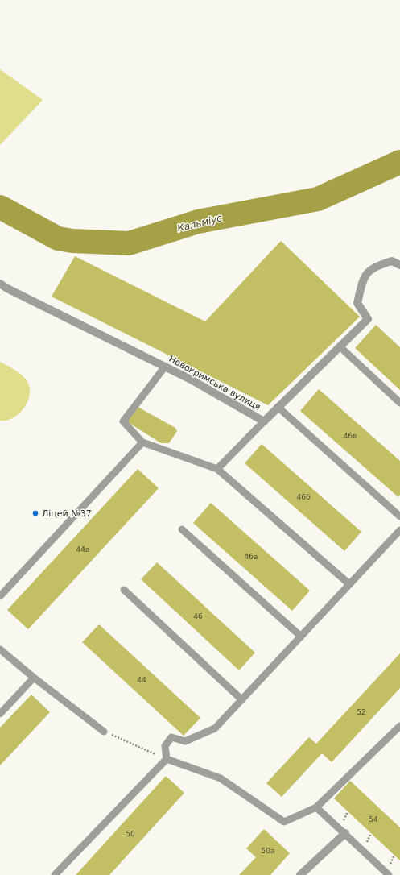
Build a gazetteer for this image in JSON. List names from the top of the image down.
{
  "streets": {
    "street": ["Новокримська вулиця"]
  },
  "water": ["Кальміус"],
  "places": ["Ліцей №37"],
  "house_numbers": [
    "46в",
    "46б",
    "44а",
    "46а",
    "46",
    "44",
    "52",
    "54",
    "50",
    "50а"
  ]
}
